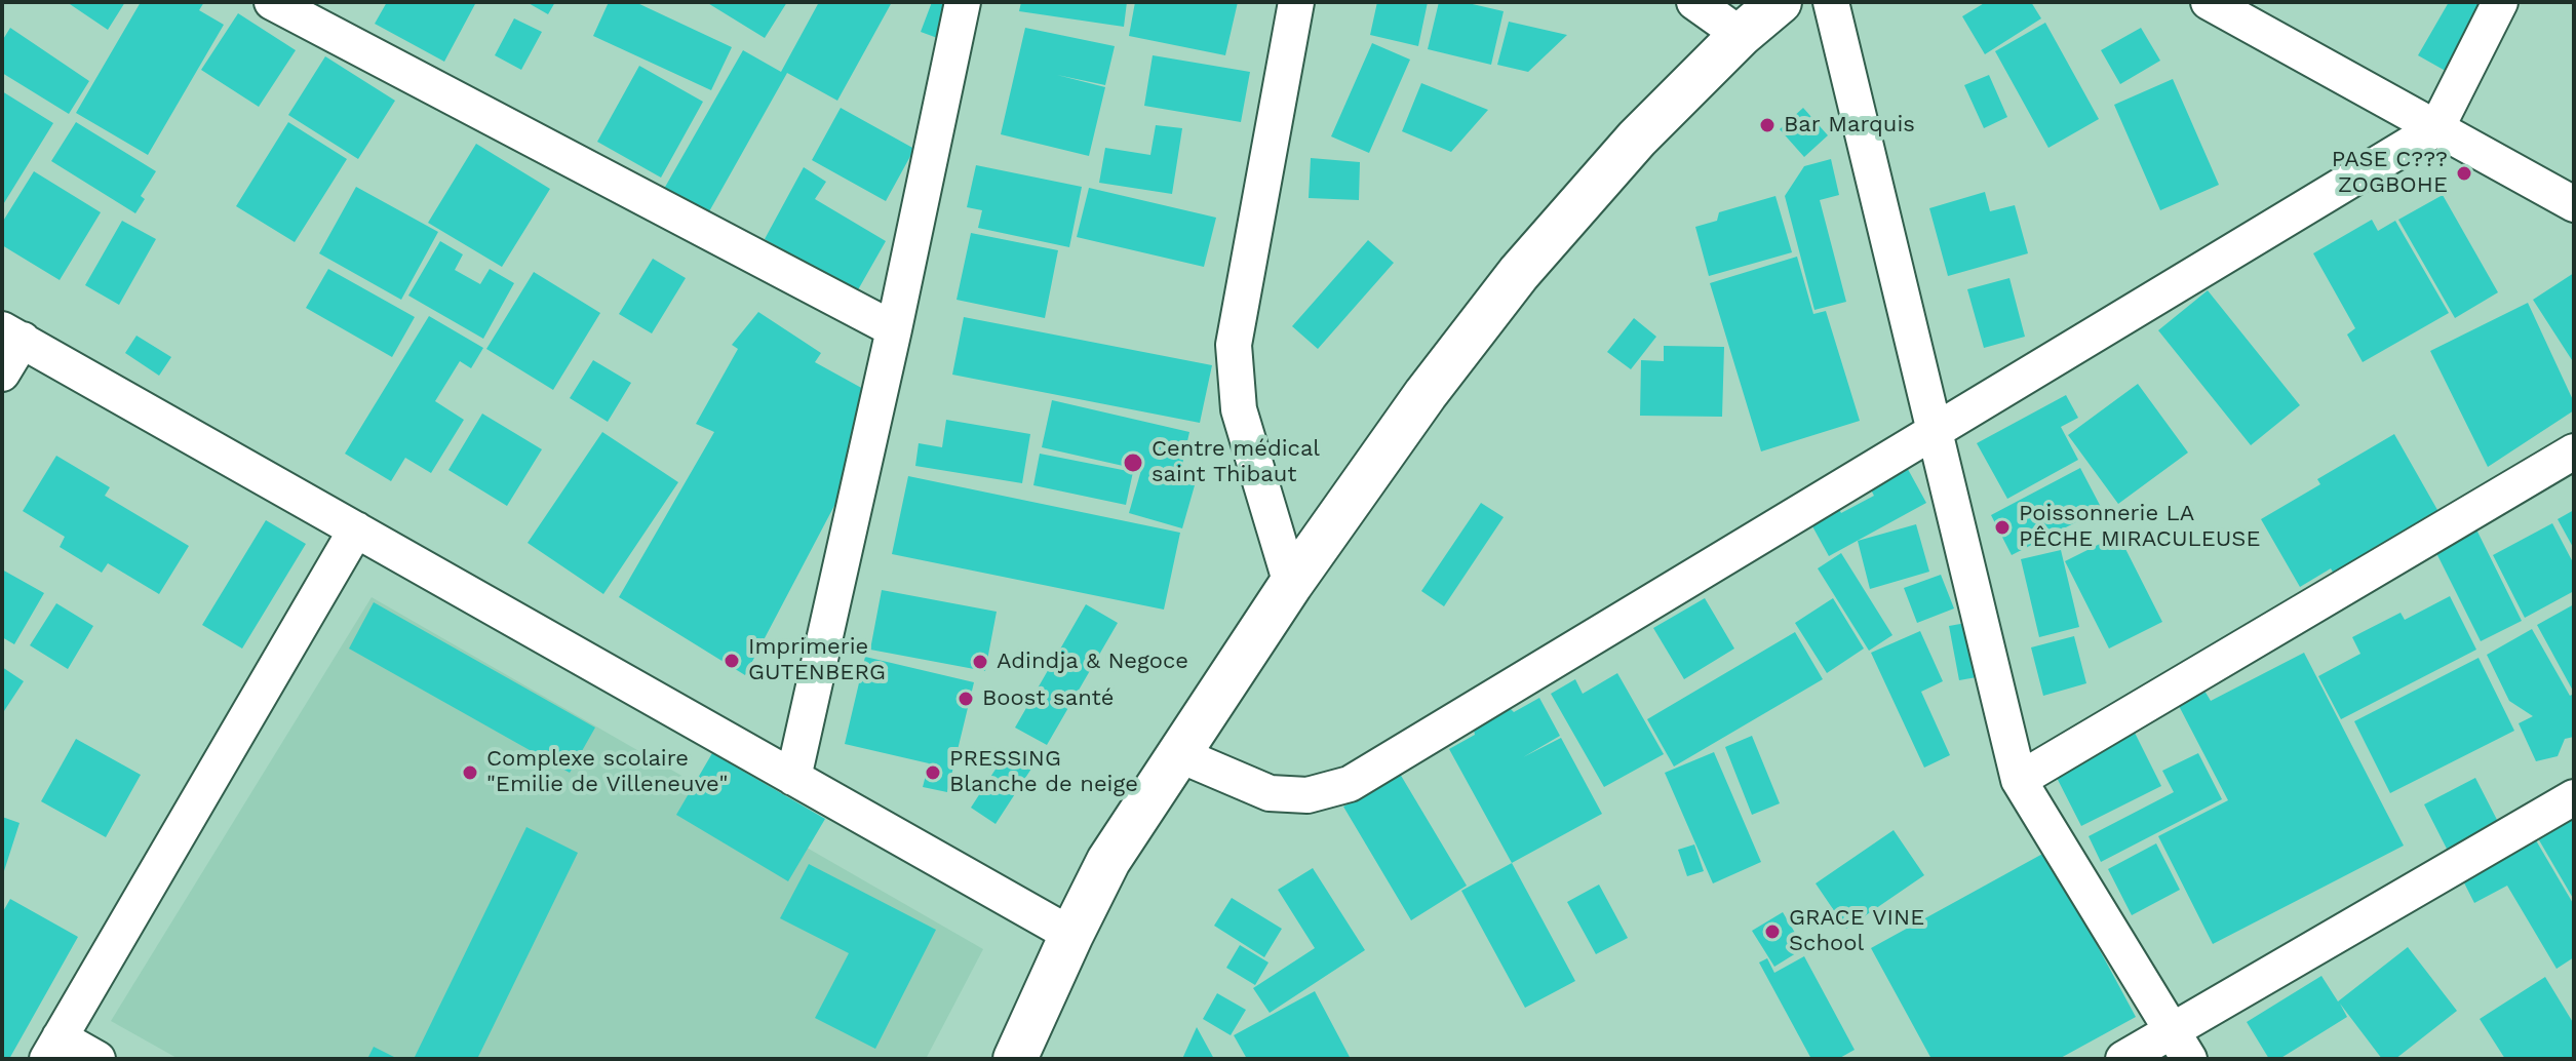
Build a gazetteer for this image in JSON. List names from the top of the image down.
{
  "places": [
    "Bar Marquis",
    "PASE C??? ZOGBOHE",
    "Centre médical saint Thibaut",
    "Poissonnerie LA PÊCHE MIRACULEUSE",
    "Imprimerie GUTENBERG",
    "Adindja & Negoce",
    "Boost santé",
    "Complexe scolaire \"Emilie de Villeneuve\"",
    "PRESSING Blanche de neige",
    "GRACE VINE School"
  ]
}
